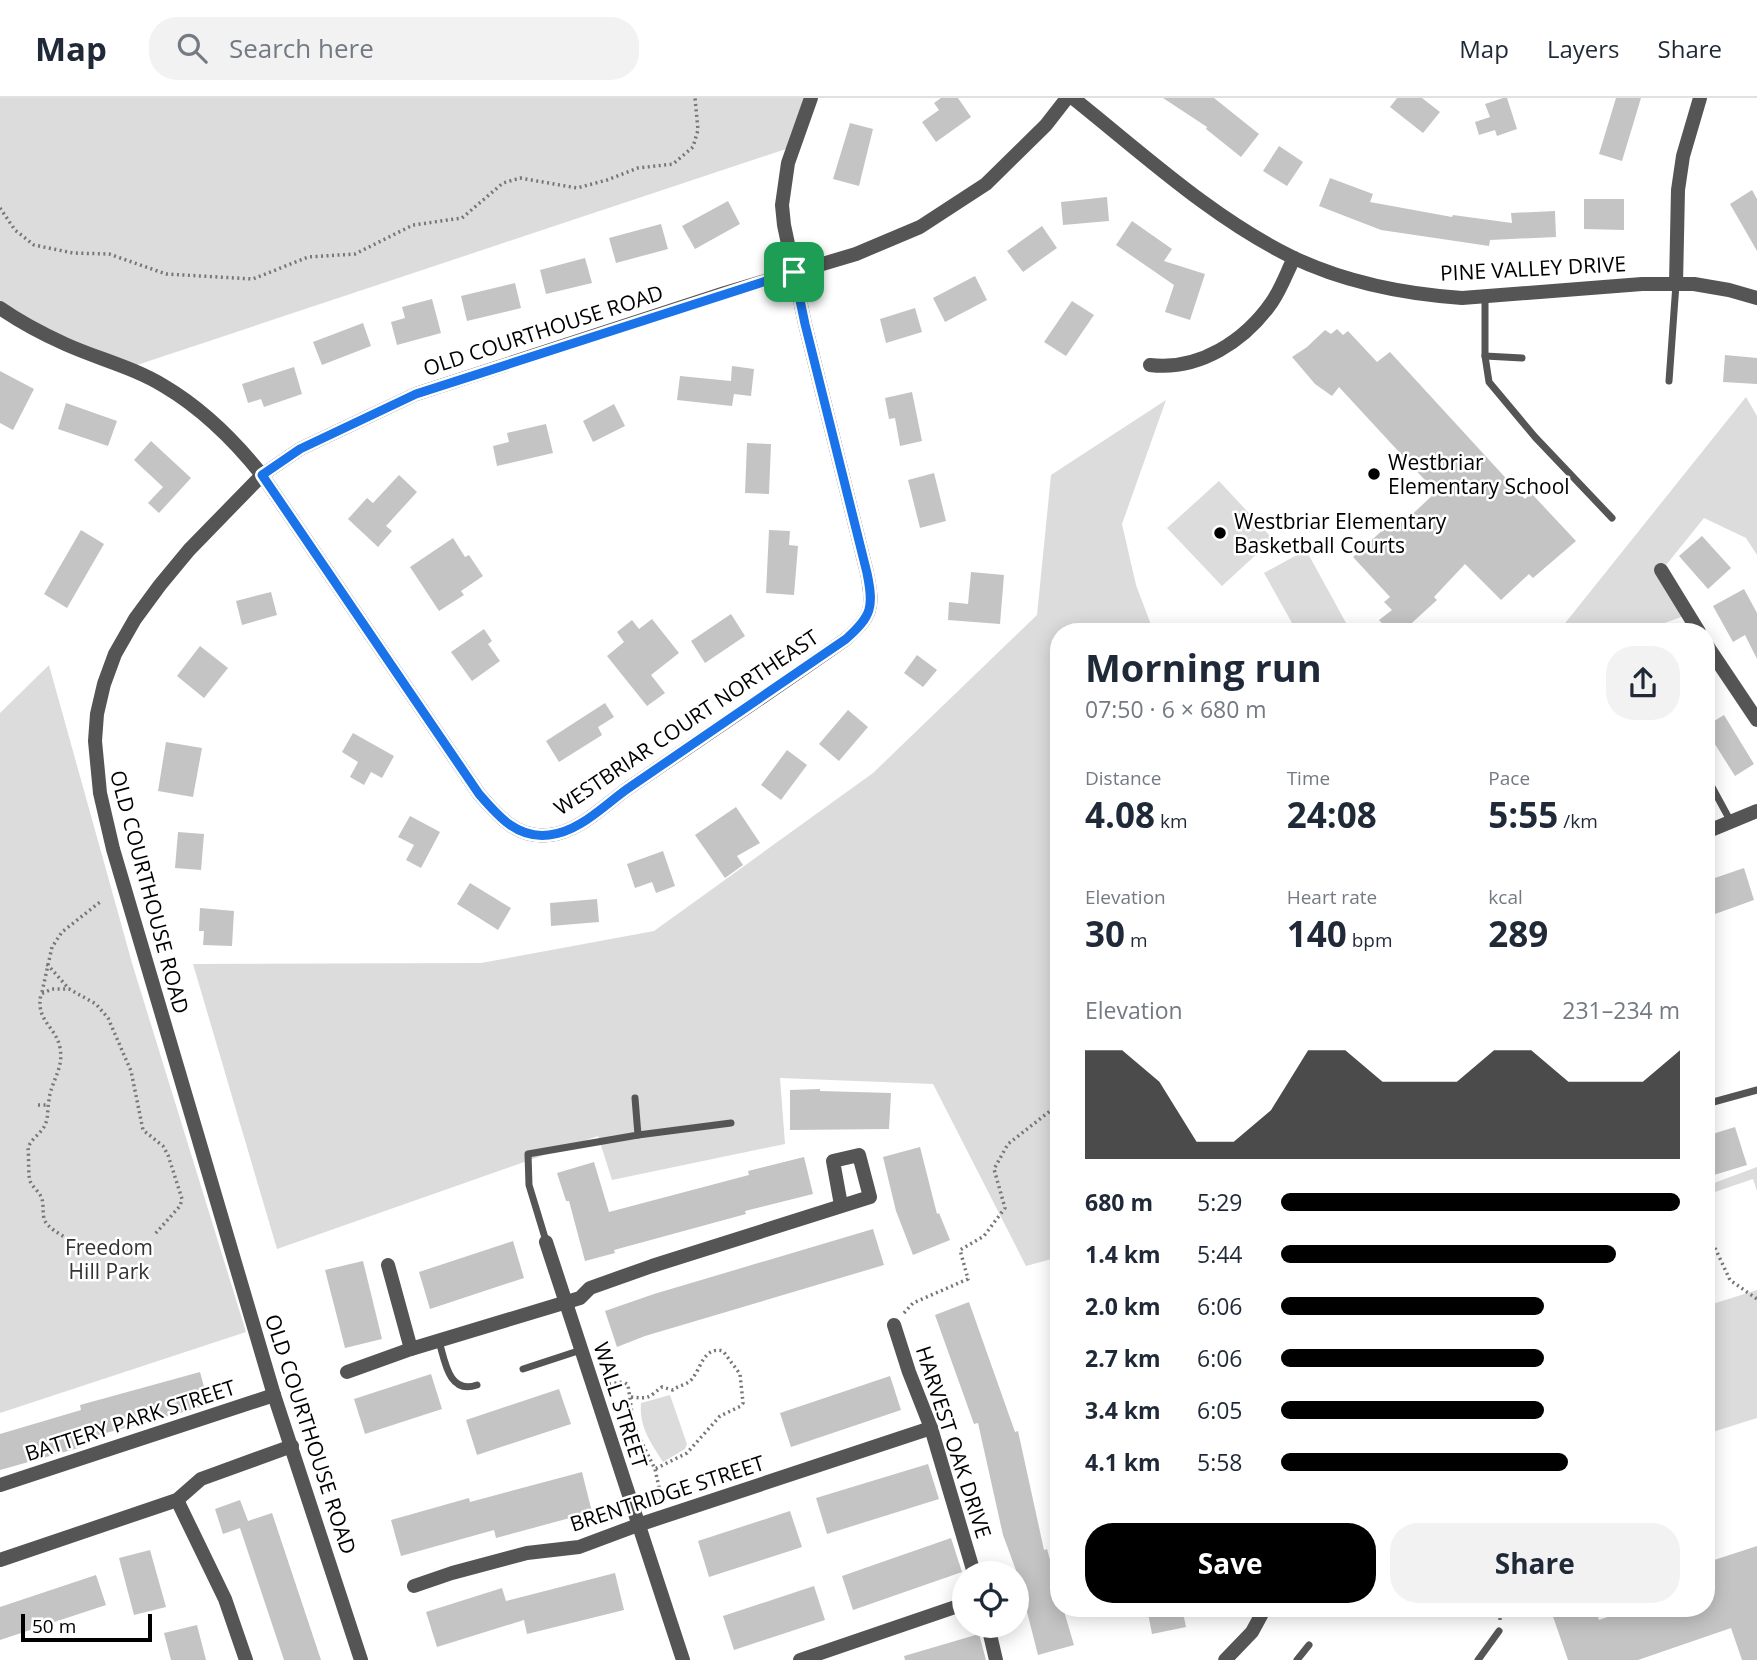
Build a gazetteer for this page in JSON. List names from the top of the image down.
{
  "streets": {
    "street": [
      "PINE VALLEY DRIVE",
      "OLD COURTHOUSE ROAD",
      "WESTBRIAR COURT NORTHEAST",
      "WALL STREET",
      "BATTERY PARK STREET",
      "HARVEST OAK DRIVE",
      "BRENTRIDGE STREET"
    ]
  },
  "crossings": [
    ["OLD COURTHOUSE ROAD", "WESTBRIAR COURT NORTHEAST"],
    ["OLD COURTHOUSE ROAD", "BATTERY PARK STREET"],
    ["WALL STREET", "BRENTRIDGE STREET"],
    ["HARVEST OAK DRIVE", "BRENTRIDGE STREET"]
  ],
  "parks": ["Freedom Hill Park"],
  "places": ["Westbriar Elementary School", "Westbriar Elementary Basketball Courts"],
  "scale_bar": "50 m",
  "page": {
    "header": "Map",
    "search": "Search here",
    "nav": ["Map", "Layers", "Share"],
    "heading": ["Morning run", "07:50 · 6 × 680 m"],
    "stats": [
      ["Distance", "4.08 km"],
      ["Time", "24:08"],
      ["Pace", "5:55 /km"],
      ["Elevation", "30 m"],
      ["Heart rate", "140 bpm"],
      ["kcal", "289"]
    ],
    "chart": ["Elevation", "231–234 m"],
    "list": [
      {
        "name": "680 m",
        "note": "5:29"
      },
      {
        "name": "1.4 km",
        "note": "5:44"
      },
      {
        "name": "2.0 km",
        "note": "6:06"
      },
      {
        "name": "2.7 km",
        "note": "6:06"
      },
      {
        "name": "3.4 km",
        "note": "6:05"
      },
      {
        "name": "4.1 km",
        "note": "5:58"
      }
    ],
    "buttons": ["Save", "Share"],
    "scale": "50 m"
  }
}
